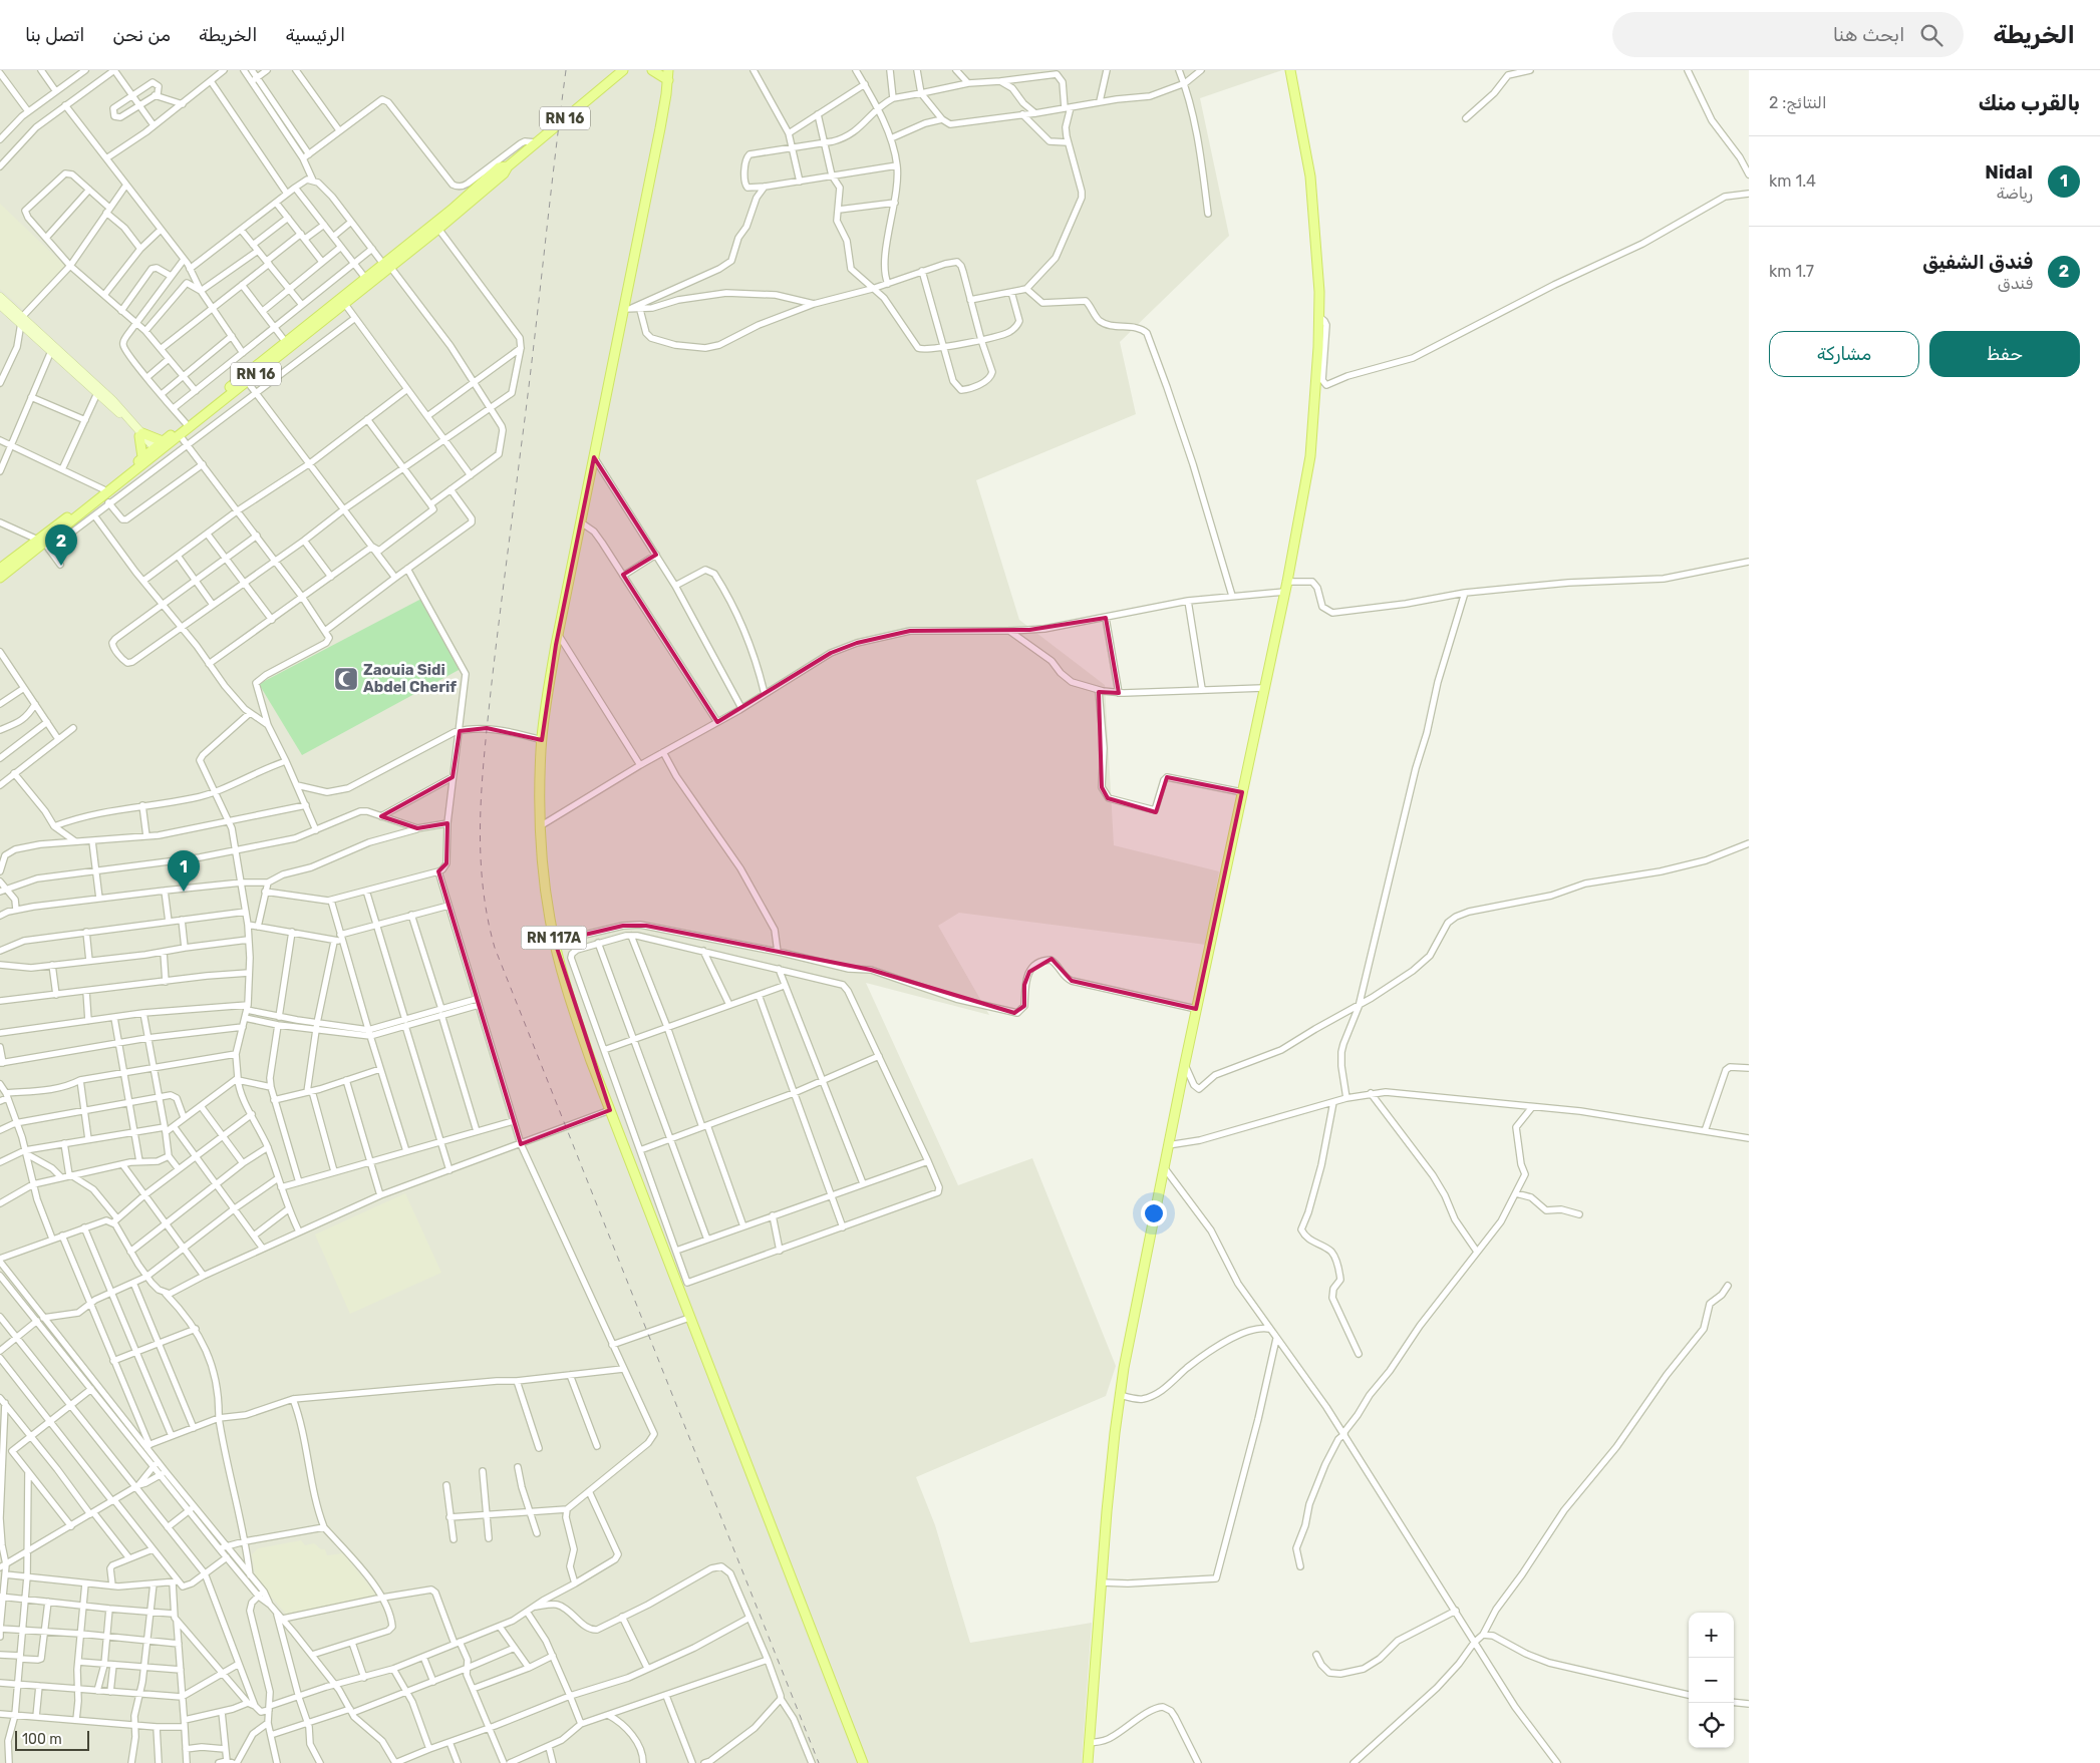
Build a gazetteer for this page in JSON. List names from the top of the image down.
{
  "streets": {
    "main road": ["RN 16", "RN 117A"]
  },
  "places": {
    "mosque": ["Zaouia Sidi Abdel Cherif"]
  },
  "scale_bar": "100 m",
  "page": {
    "header": "الخريطة",
    "search": "ابحث هنا",
    "nav": [
      "الرئيسية",
      "الخريطة",
      "من نحن",
      "اتصل بنا"
    ],
    "heading": ["بالقرب منك", "النتائج: 2"],
    "list": [
      {
        "mark": "1",
        "name": "Nidal",
        "note": "رياضة",
        "value": "1.4 km"
      },
      {
        "mark": "2",
        "name": "فندق الشفيق",
        "note": "فندق",
        "value": "1.7 km"
      }
    ],
    "buttons": ["حفظ", "مشاركة"],
    "pins": ["2", "1"],
    "map_buttons": ["+", "−"],
    "scale": "100 m"
  }
}
